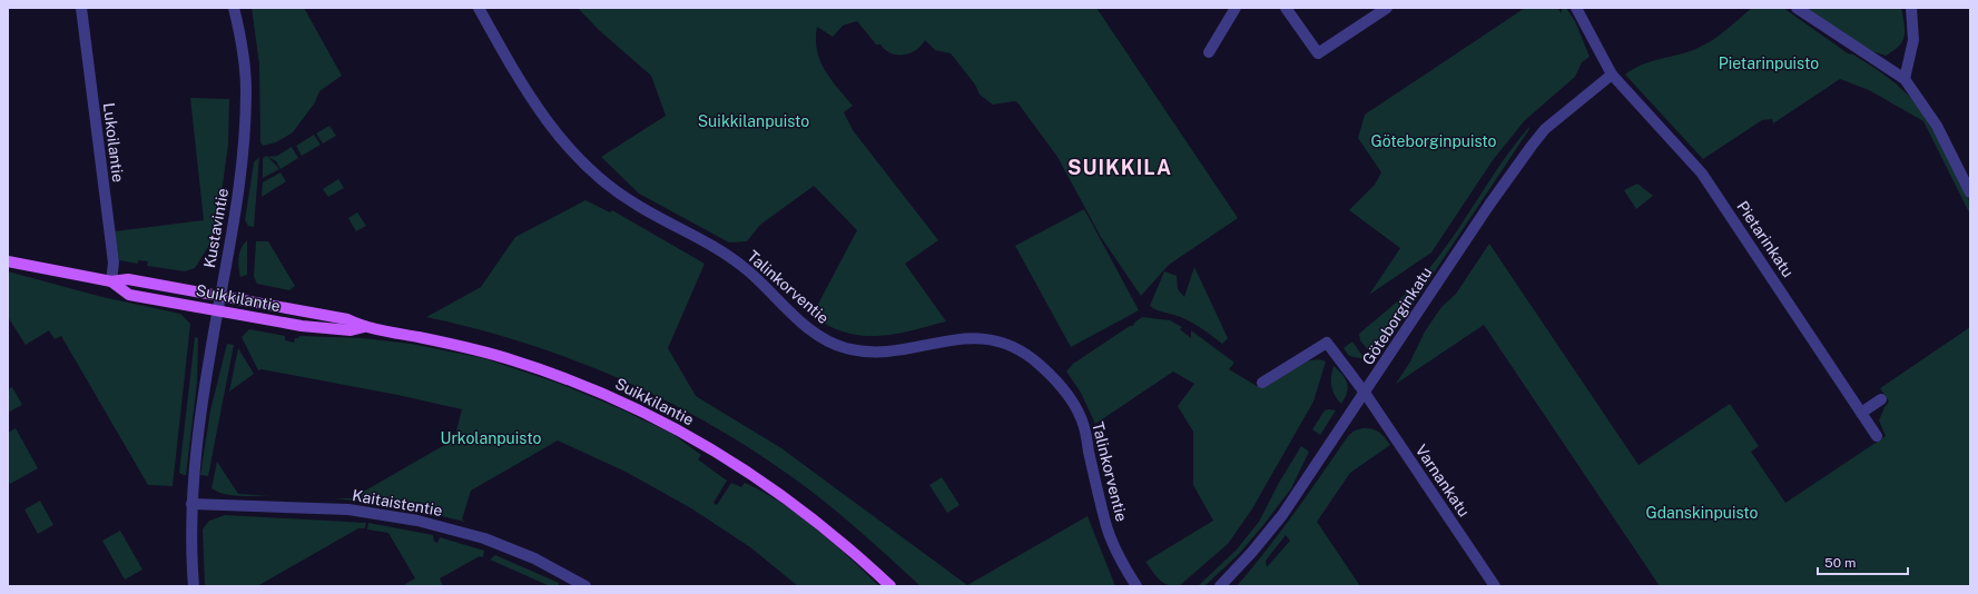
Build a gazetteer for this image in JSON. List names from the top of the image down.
{
  "streets": {
    "main road": ["Suikkilantie"],
    "street": [
      "Lukoilantie",
      "Kustavintie",
      "Pietarinkatu",
      "Talinkorventie",
      "Göteborginkatu",
      "Varnankatu",
      "Kaitaistentie"
    ]
  },
  "crossings": [
    ["Lukoilantie", "Suikkilantie"],
    ["Kustavintie", "Suikkilantie"],
    ["Kustavintie", "Kaitaistentie"],
    ["Pietarinkatu", "Göteborginkatu"],
    ["Göteborginkatu", "Varnankatu"]
  ],
  "districts": ["SUIKKILA"],
  "parks": [
    "Pietarinpuisto",
    "Suikkilanpuisto",
    "Göteborginpuisto",
    "Urkolanpuisto",
    "Gdanskinpuisto"
  ],
  "scale_bar": "50 m"
}
